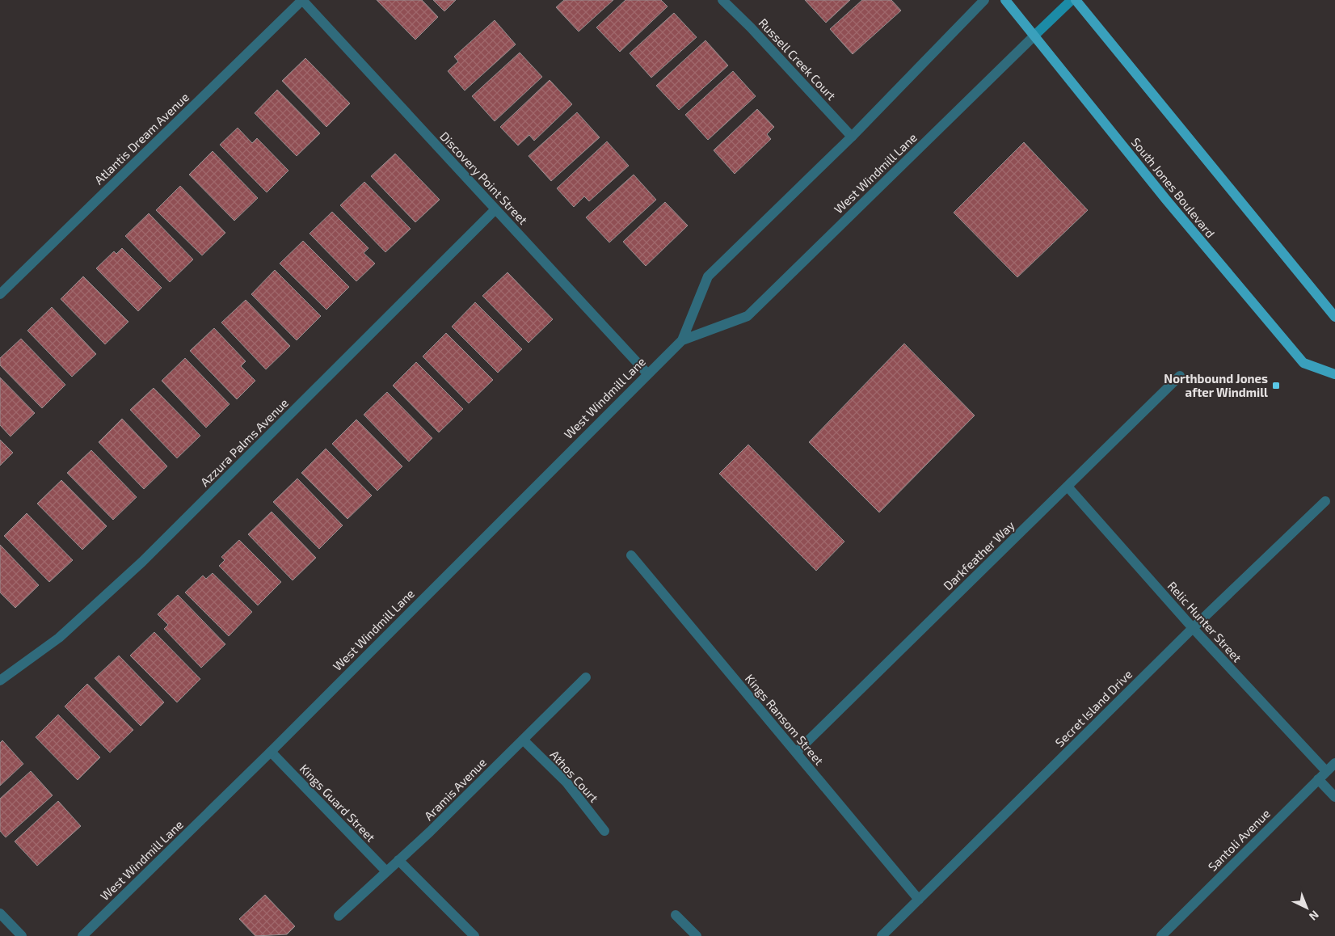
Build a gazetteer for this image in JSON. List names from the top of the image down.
{
  "streets": {
    "main road": ["West Windmill Lane", "South Jones Boulevard"],
    "street": [
      "Russell Creek Court",
      "Atlantis Dream Avenue",
      "Discovery Point Street",
      "Azzura Palms Avenue",
      "Darkfeather Way",
      "Relic Hunter Street",
      "Secret Island Drive",
      "Kings Ransom Street",
      "Athos Court",
      "Aramis Avenue",
      "Kings Guard Street",
      "Santoli Avenue"
    ]
  },
  "crossings": [
    ["Russell Creek Court", "West Windmill Lane"],
    ["Atlantis Dream Avenue", "Discovery Point Street"],
    ["West Windmill Lane", "Discovery Point Street"],
    ["West Windmill Lane", "South Jones Boulevard"],
    ["West Windmill Lane", "Kings Guard Street"],
    ["Discovery Point Street", "Azzura Palms Avenue"],
    ["Darkfeather Way", "Relic Hunter Street"],
    ["Darkfeather Way", "Kings Ransom Street"],
    ["Relic Hunter Street", "Secret Island Drive"],
    ["Relic Hunter Street", "Santoli Avenue"],
    ["Secret Island Drive", "Kings Ransom Street"],
    ["Athos Court", "Aramis Avenue"],
    ["Aramis Avenue", "Kings Guard Street"]
  ],
  "places": {
    "transit": ["Northbound Jones after Windmill"]
  },
  "north": "bottom right"
}
